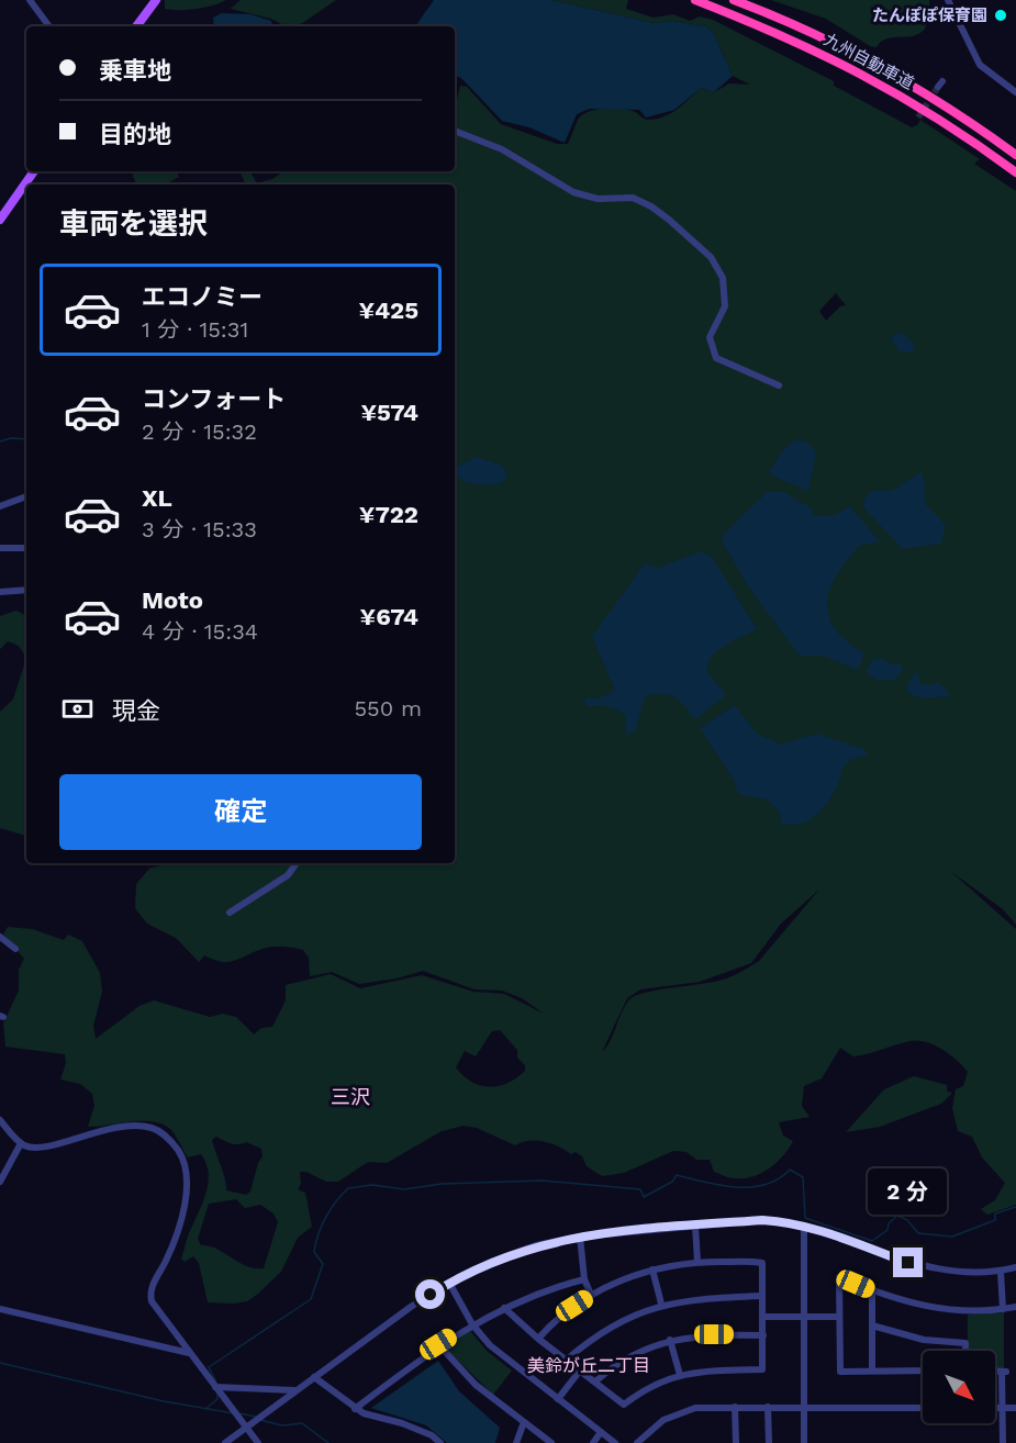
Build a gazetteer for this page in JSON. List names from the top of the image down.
{
  "streets": {
    "highway": ["九州自動車道"]
  },
  "districts": ["三沢", "美鈴が丘二丁目"],
  "places": ["たんぽぽ保育園"],
  "north": "bottom right",
  "page": {
    "banner": ["乗車地", "目的地"],
    "heading": "車両を選択",
    "list": [
      {
        "name": "エコノミー",
        "note": "1 分 · 15:31",
        "value": "¥425"
      },
      {
        "name": "コンフォート",
        "note": "2 分 · 15:32",
        "value": "¥574"
      },
      {
        "name": "XL",
        "note": "3 分 · 15:33",
        "value": "¥722"
      },
      {
        "name": "Moto",
        "note": "4 分 · 15:34",
        "value": "¥674"
      }
    ],
    "pay": ["現金", "550 m"],
    "buttons": "確定",
    "bubble": "2 分"
  }
}
